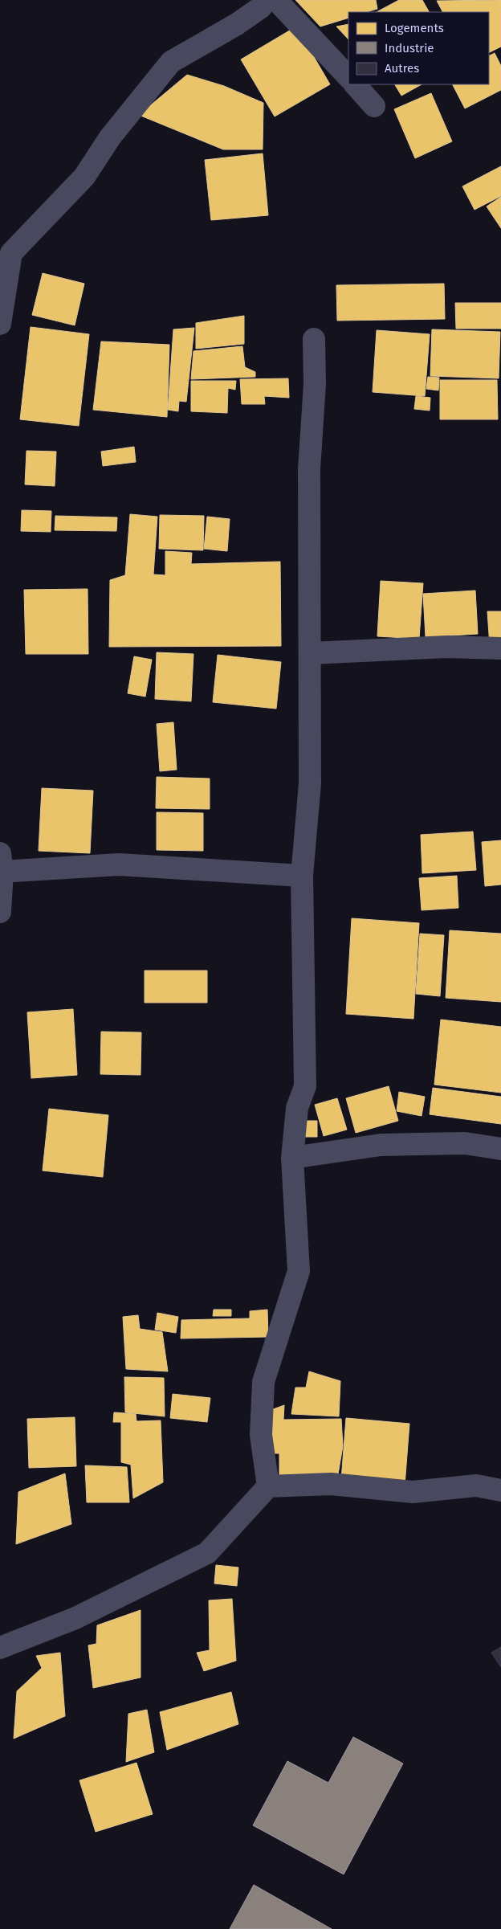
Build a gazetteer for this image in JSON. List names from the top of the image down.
{
  "legend": ["Logements", "Industrie", "Autres"]
}
